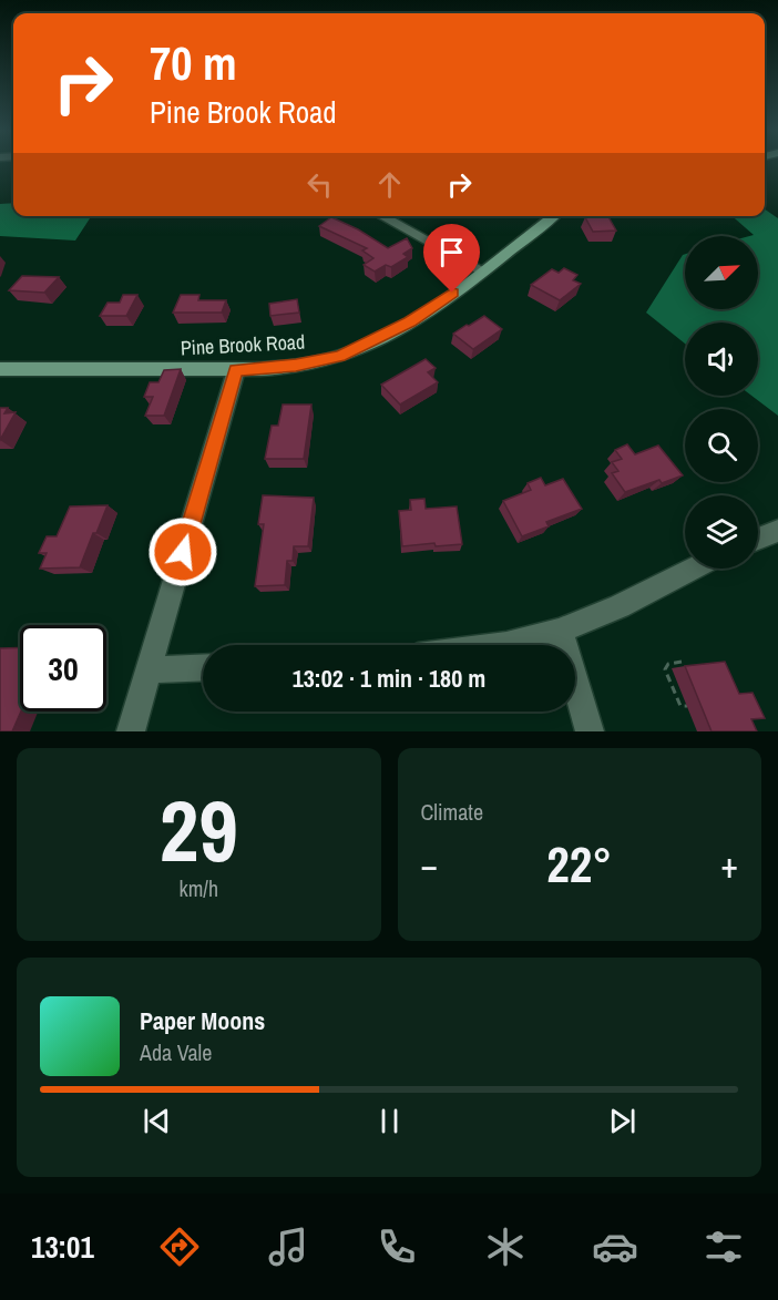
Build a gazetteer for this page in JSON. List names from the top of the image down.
{
  "streets": {
    "street": ["Pine Brook Road"]
  },
  "north": "top right",
  "page": {
    "turn": ["70 m", "Pine Brook Road"],
    "limit": "30",
    "trip": "13:02 · 1 min · 180 m",
    "tile": [
      ["29", "km/h"],
      "Climate"
    ],
    "heat": ["−", "22°", "+"],
    "song": ["Paper Moons", "Ada Vale"],
    "tabs": "13:01"
  }
}
